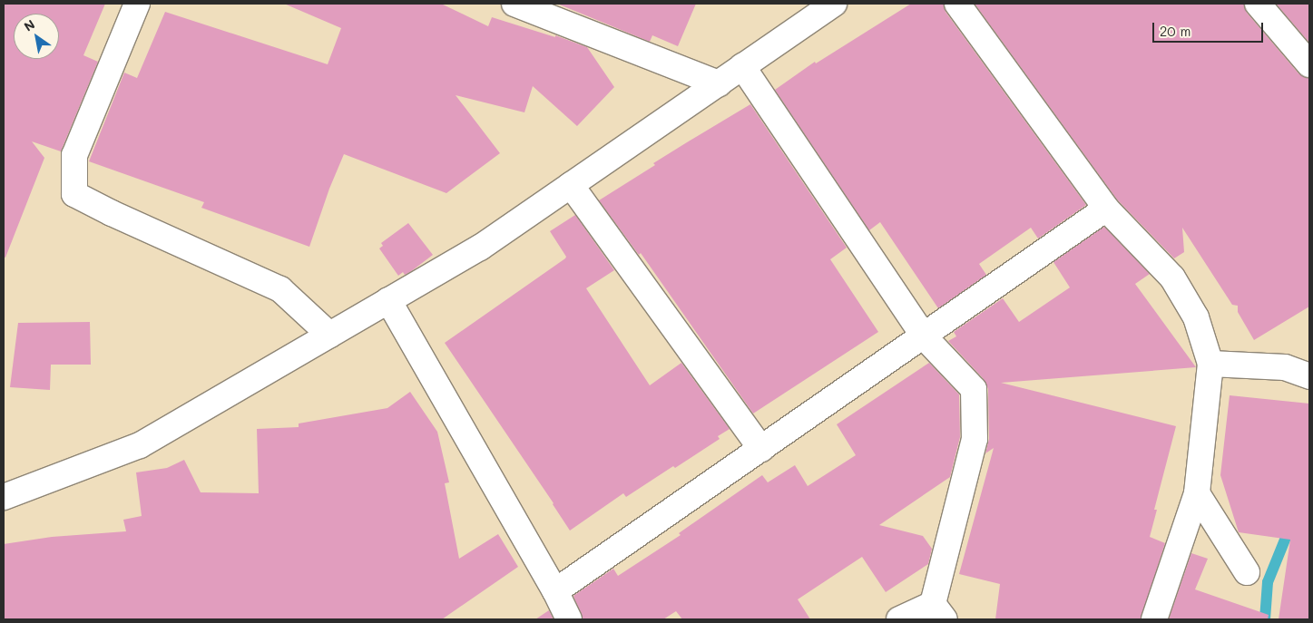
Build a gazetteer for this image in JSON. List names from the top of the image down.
{
  "scale_bar": "20 m",
  "north": "top left"
}
